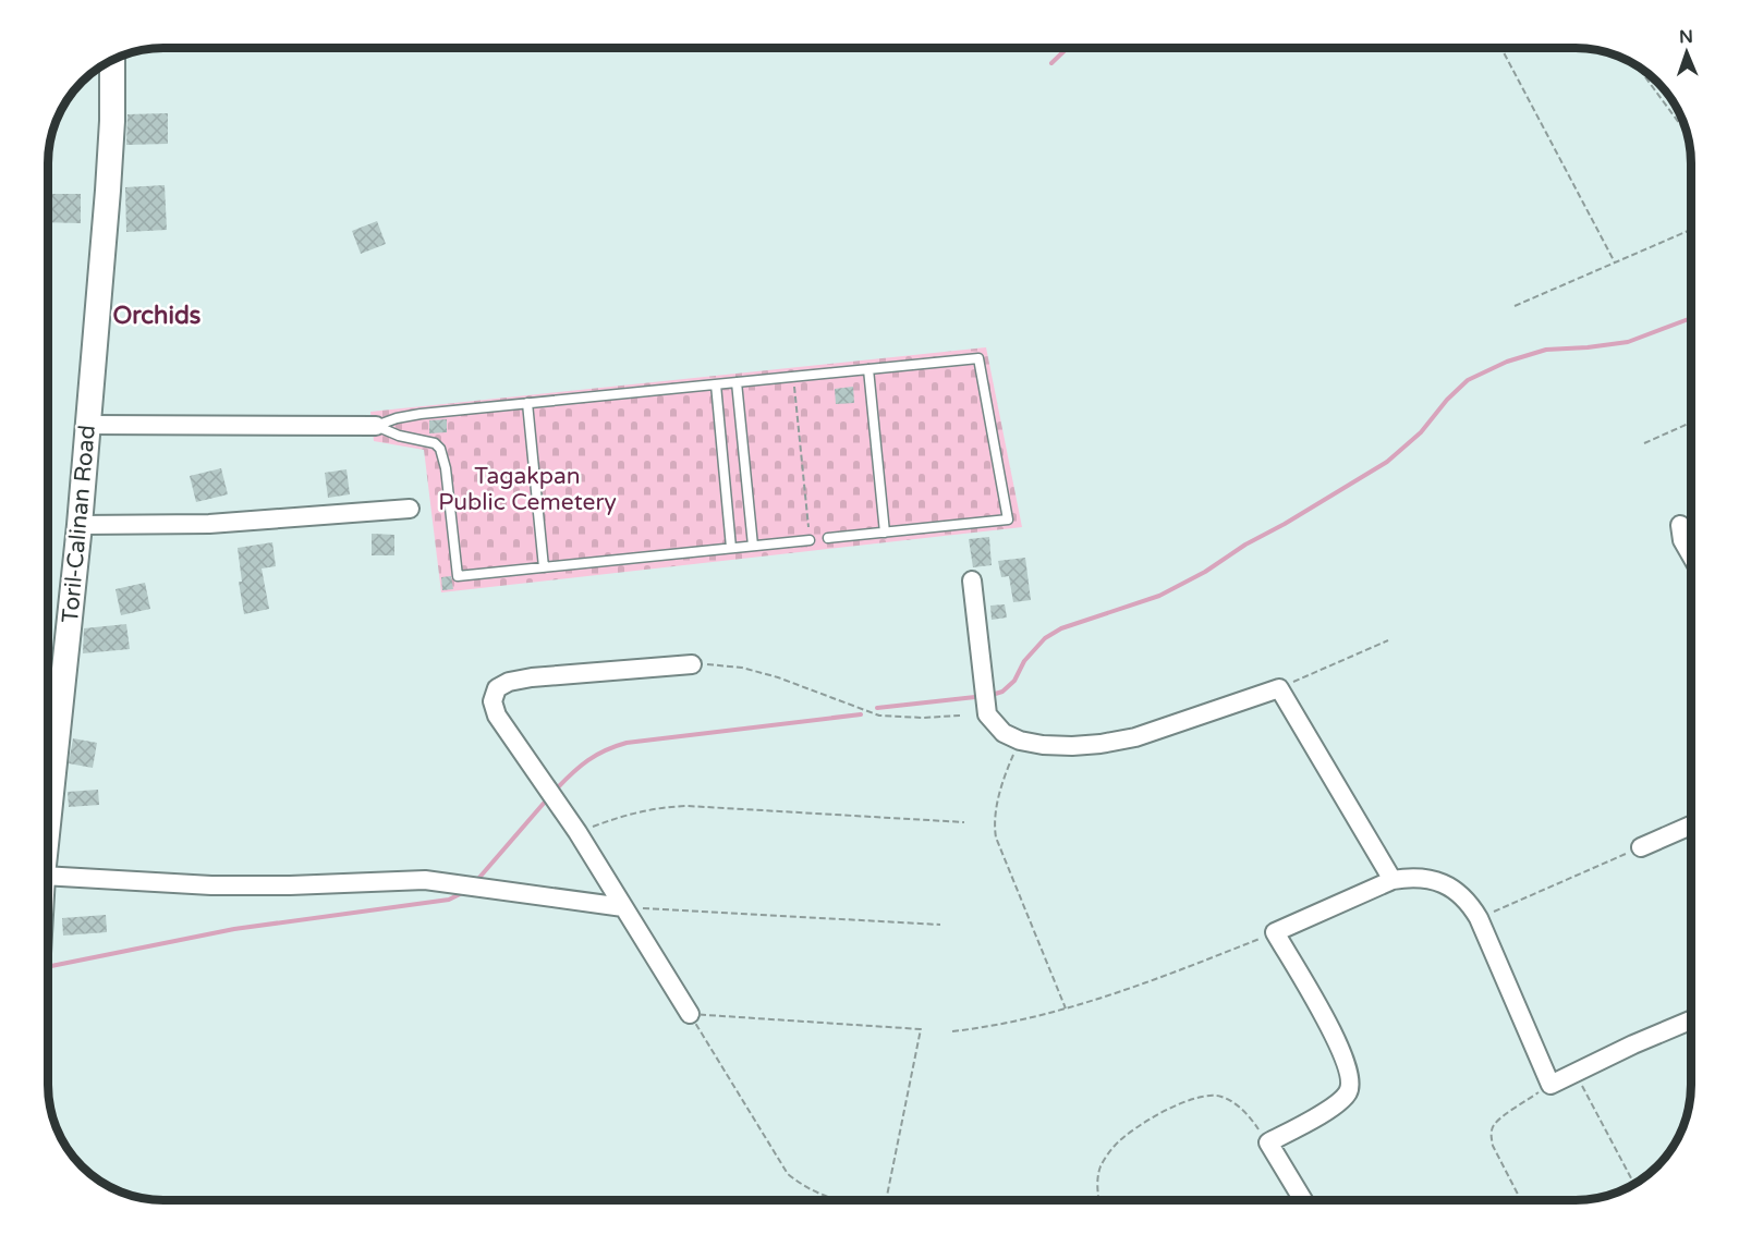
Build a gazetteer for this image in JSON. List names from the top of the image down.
{
  "streets": {
    "main road": ["Toril-Calinan Road"]
  },
  "districts": ["Orchids"],
  "parks": ["Tagakpan Public Cemetery"],
  "north": "top"
}
